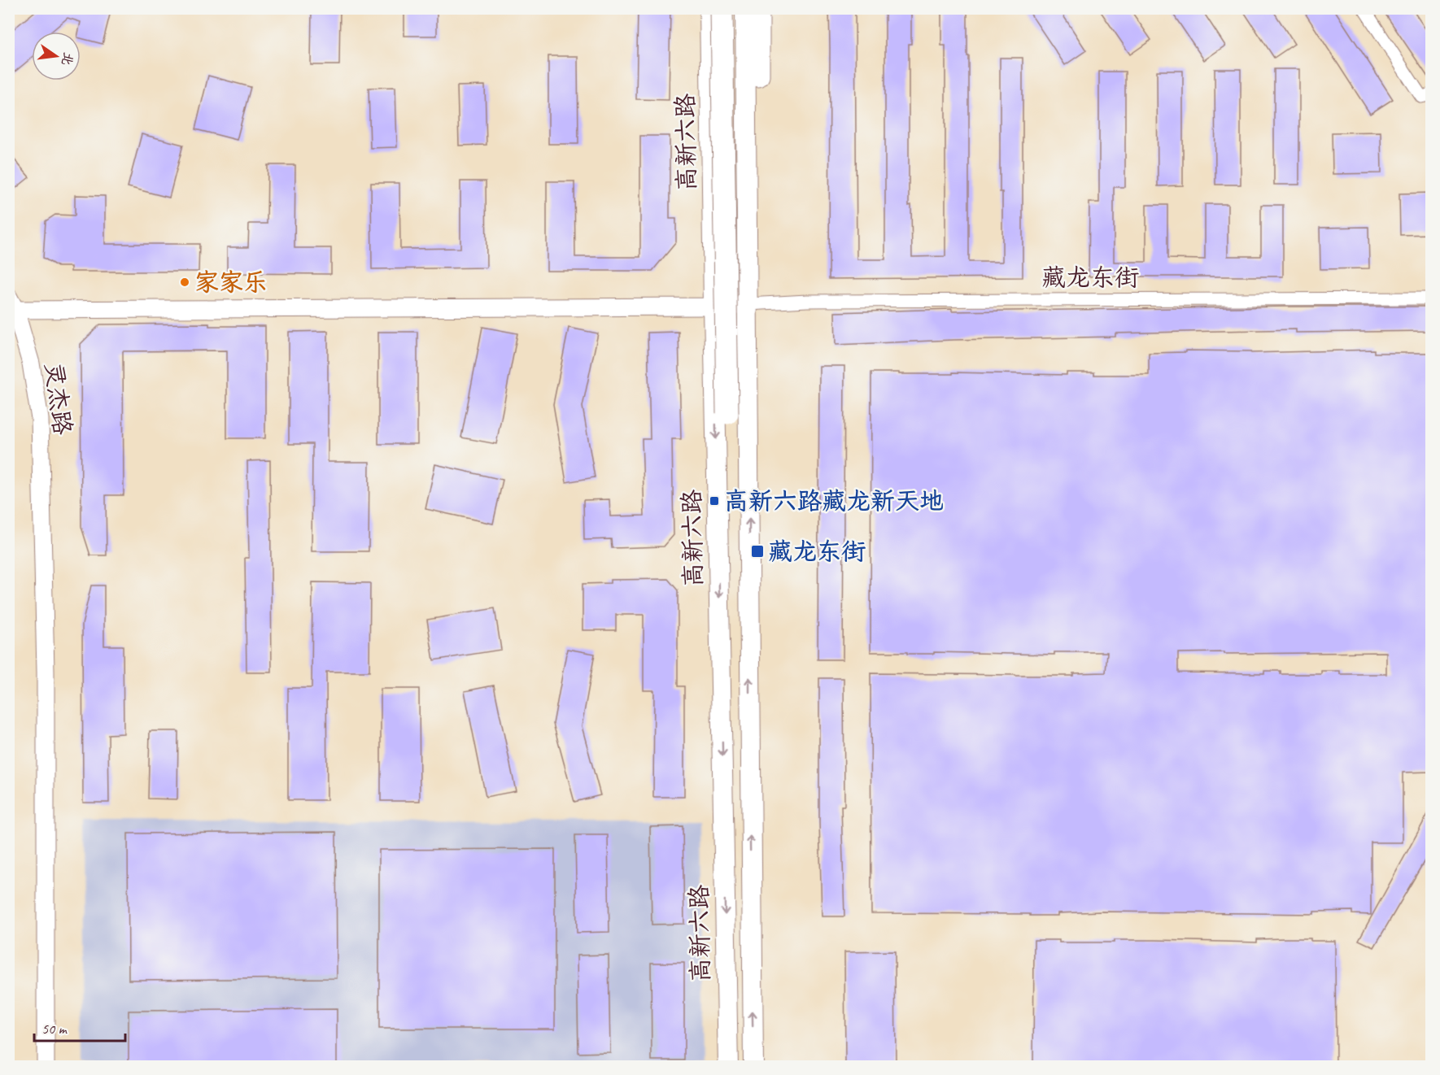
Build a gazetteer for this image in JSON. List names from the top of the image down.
{
  "streets": {
    "main road": ["高新六路"],
    "street": ["藏龙东街", "灵杰路"]
  },
  "places": {
    "other": ["家家乐"],
    "transit": ["高新六路藏龙新天地", "藏龙东街"]
  },
  "scale_bar": "50 m",
  "north": "right"
}
